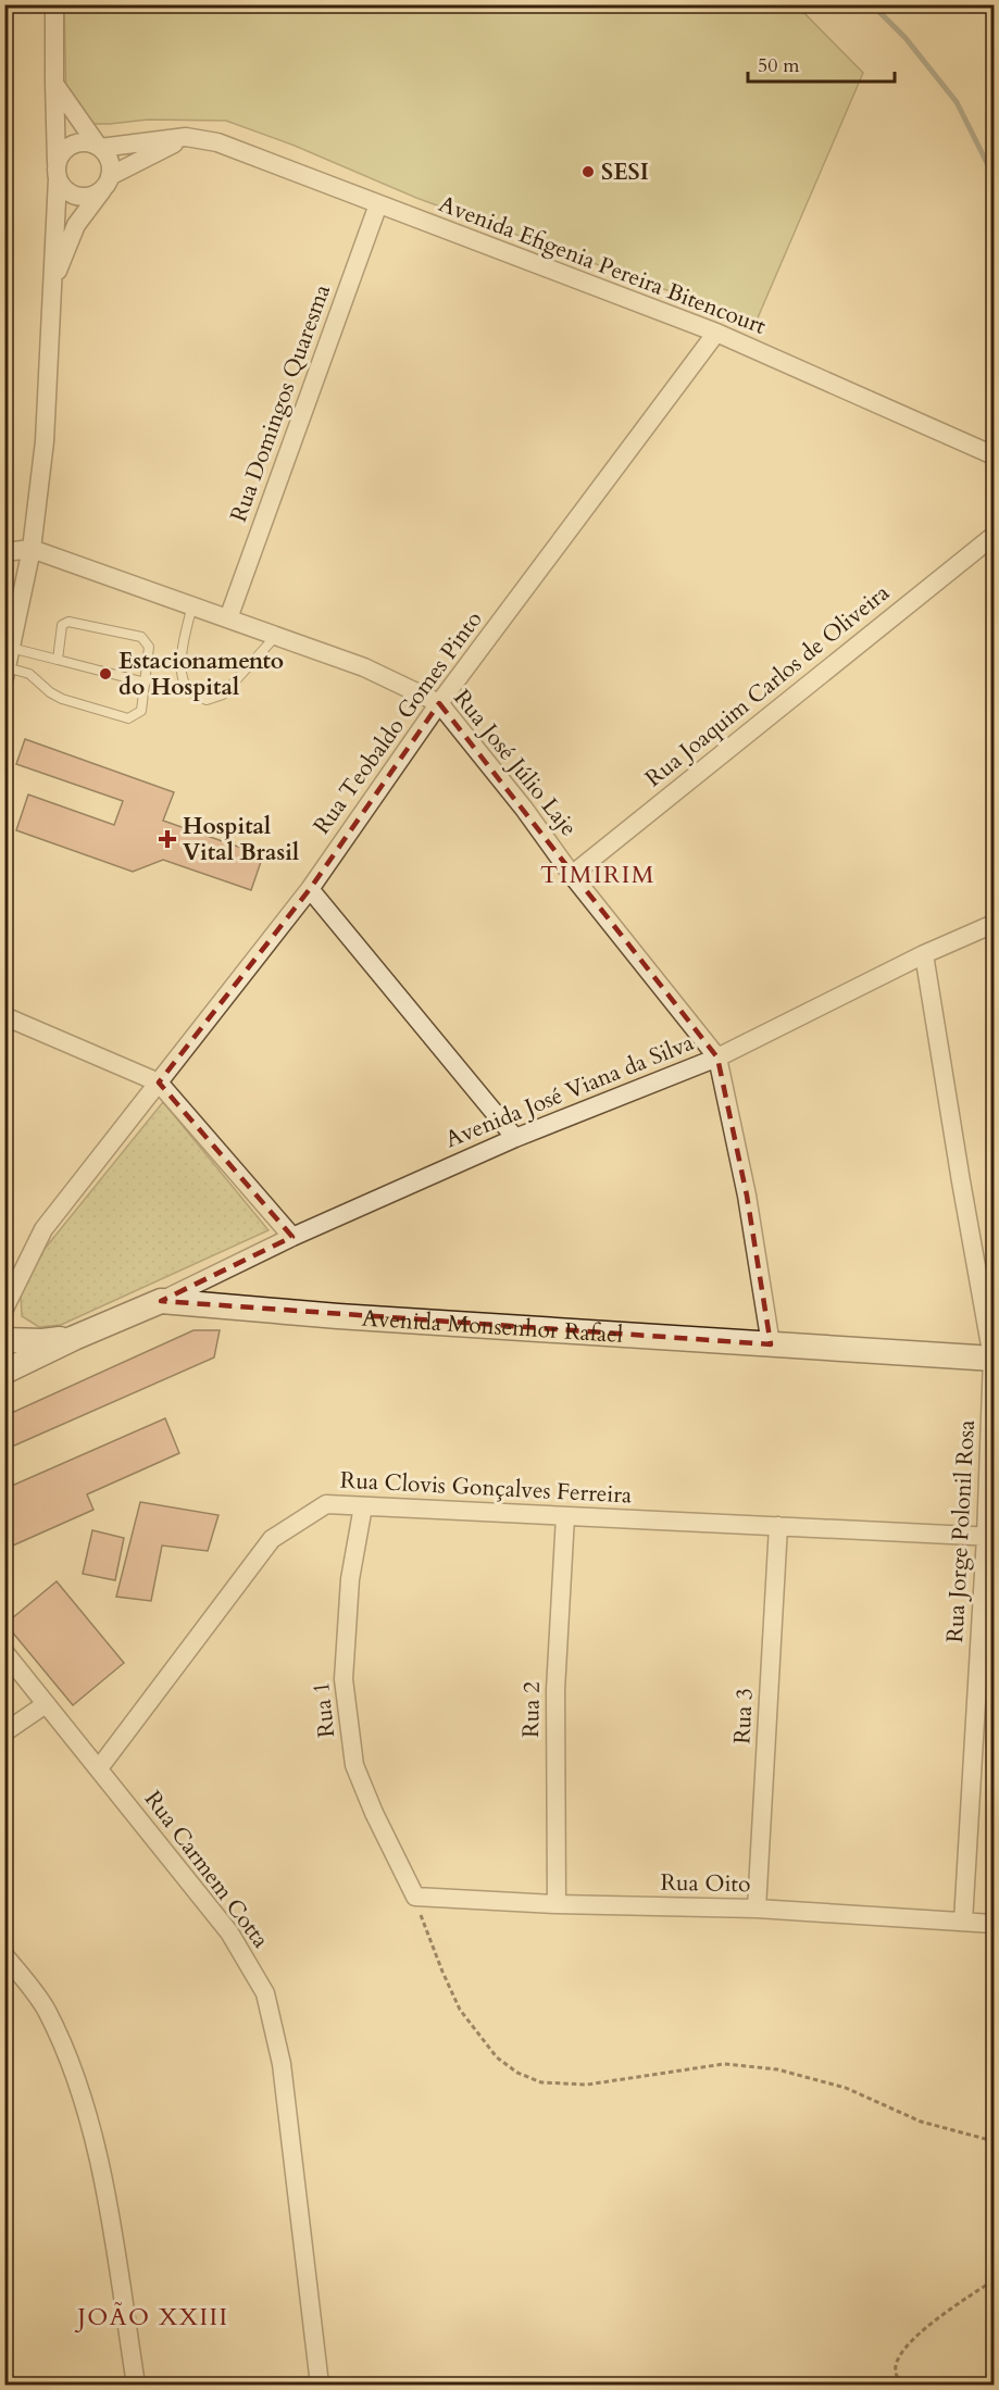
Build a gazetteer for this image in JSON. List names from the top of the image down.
{
  "streets": {
    "main road": ["Avenida Monsenhor Rafael"],
    "street": [
      "Avenida Efigenia Pereira Bitencourt",
      "Rua Domingos Quaresma",
      "Rua Joaquim Carlos de Oliveira",
      "Rua Teobaldo Gomes Pinto",
      "Rua José Júlio Laje",
      "Avenida José Viana da Silva",
      "Rua Clovis Gonçalves Ferreira",
      "Rua Jorge Polonil Rosa",
      "Rua 1",
      "Rua 2",
      "Rua 3",
      "Rua Carmem Cotta",
      "Rua Oito"
    ]
  },
  "crossings": [
    ["Avenida Efigenia Pereira Bitencourt", "Rua Domingos Quaresma"],
    ["Avenida Efigenia Pereira Bitencourt", "Rua Teobaldo Gomes Pinto"],
    ["Rua Domingos Quaresma", "Rua José Júlio Laje"],
    ["Rua Joaquim Carlos de Oliveira", "Rua José Júlio Laje"],
    ["Rua Teobaldo Gomes Pinto", "Rua José Júlio Laje"],
    ["Rua José Júlio Laje", "Avenida José Viana da Silva"],
    ["Rua José Júlio Laje", "Avenida Monsenhor Rafael"],
    ["Avenida José Viana da Silva", "Avenida Monsenhor Rafael"],
    ["Avenida José Viana da Silva", "Rua Jorge Polonil Rosa"],
    ["Avenida Monsenhor Rafael", "Rua Jorge Polonil Rosa"],
    ["Rua Clovis Gonçalves Ferreira", "Rua Jorge Polonil Rosa"],
    ["Rua Clovis Gonçalves Ferreira", "Rua 1"],
    ["Rua Clovis Gonçalves Ferreira", "Rua 2"],
    ["Rua Clovis Gonçalves Ferreira", "Rua 3"],
    ["Rua Clovis Gonçalves Ferreira", "Rua Carmem Cotta"],
    ["Rua Jorge Polonil Rosa", "Rua Oito"],
    ["Rua 1", "Rua Oito"],
    ["Rua 2", "Rua Oito"],
    ["Rua 3", "Rua Oito"]
  ],
  "districts": ["TIMIRIM", "JOÃO XXIII"],
  "places": {
    "other": ["SESI", "Estacionamento do Hospital"],
    "health": ["Hospital Vital Brasil"]
  },
  "scale_bar": "50 m"
}
